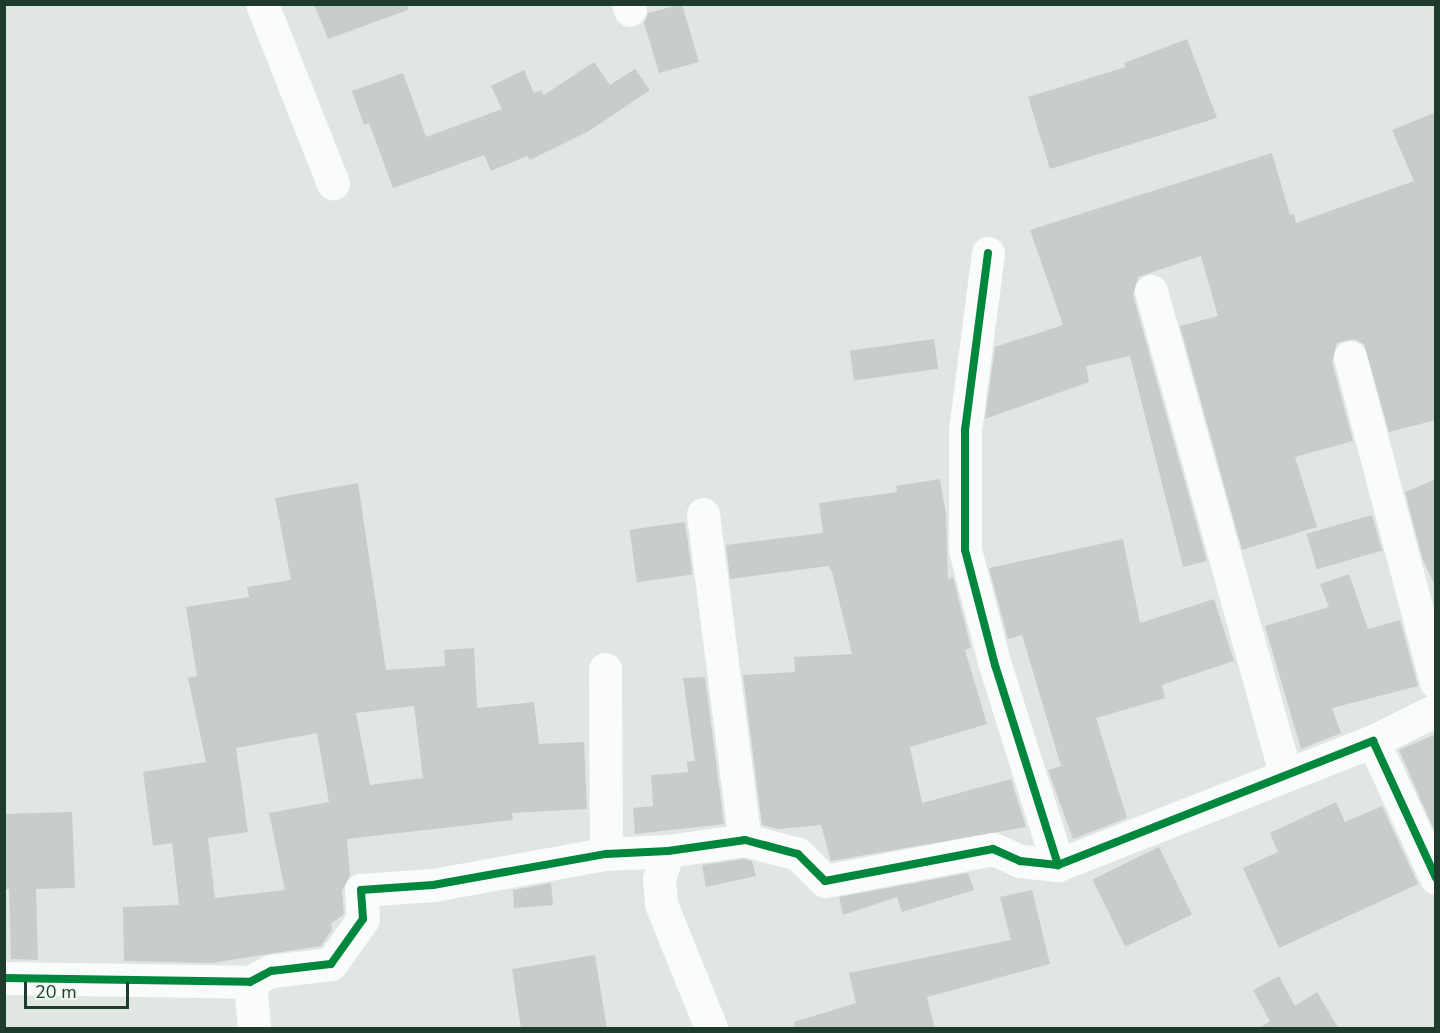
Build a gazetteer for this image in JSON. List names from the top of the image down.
{
  "scale_bar": "20 m"
}
